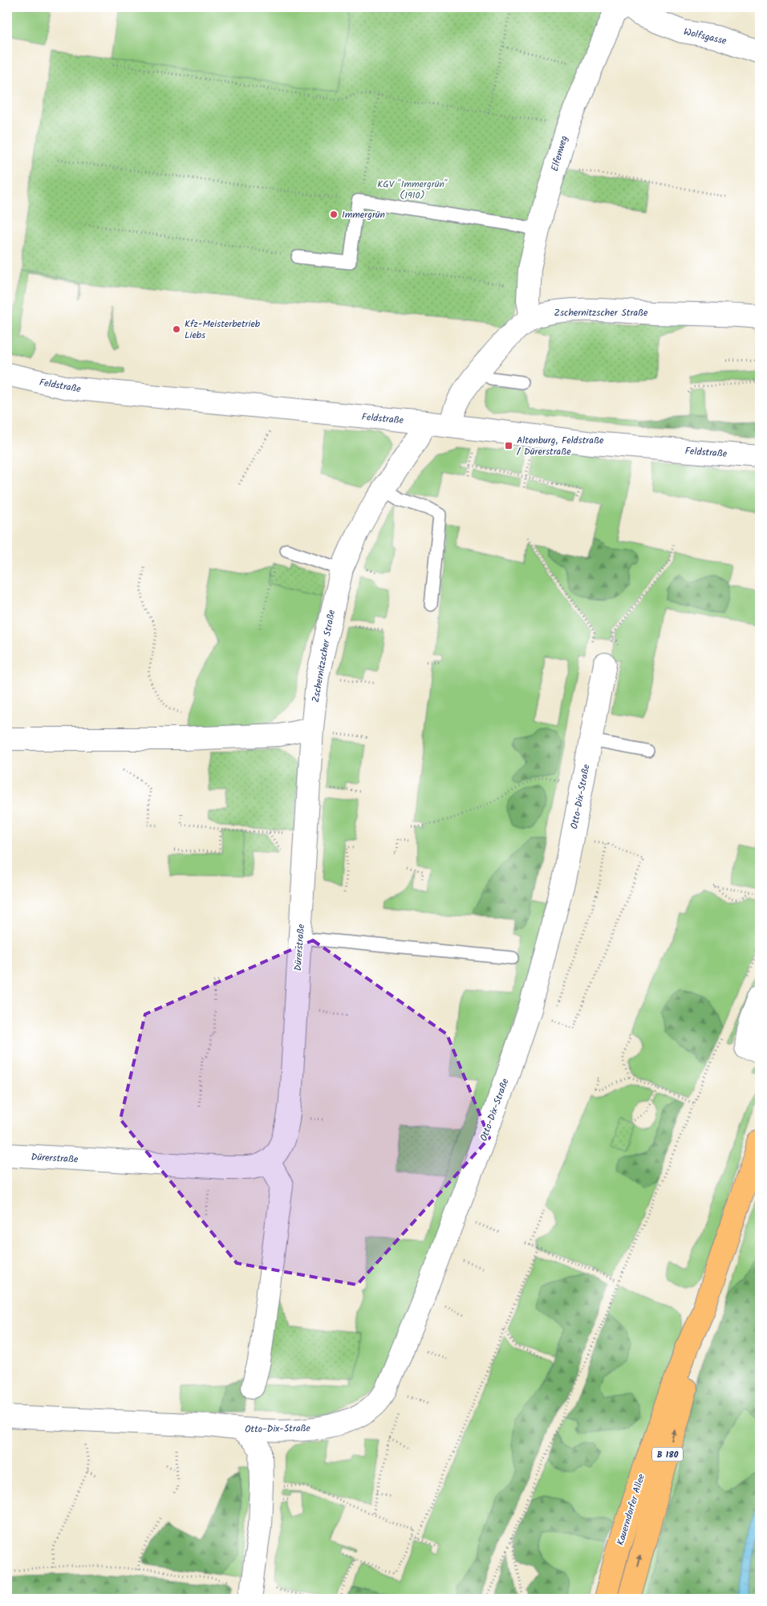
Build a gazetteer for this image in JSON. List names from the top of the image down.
{
  "streets": {
    "main road": ["B 180", "Kauerndorfer Allee"],
    "street": [
      "Wolfsgasse",
      "Elfenweg",
      "Zschernitzscher Straße",
      "Feldstraße",
      "Otto-Dix-Straße",
      "Dürerstraße"
    ]
  },
  "crossings": [
    ["Wolfsgasse", "Elfenweg"],
    ["Elfenweg", "Zschernitzscher Straße"],
    ["Zschernitzscher Straße", "Feldstraße"],
    ["Zschernitzscher Straße", "Dürerstraße"]
  ],
  "parks": ["KGV \"Immergrün\" (1910)"],
  "places": {
    "other": ["Immergrün", "Kfz-Meisterbetrieb Liebs"],
    "transit": ["Altenburg, Feldstraße / Dürerstraße"]
  }
}
